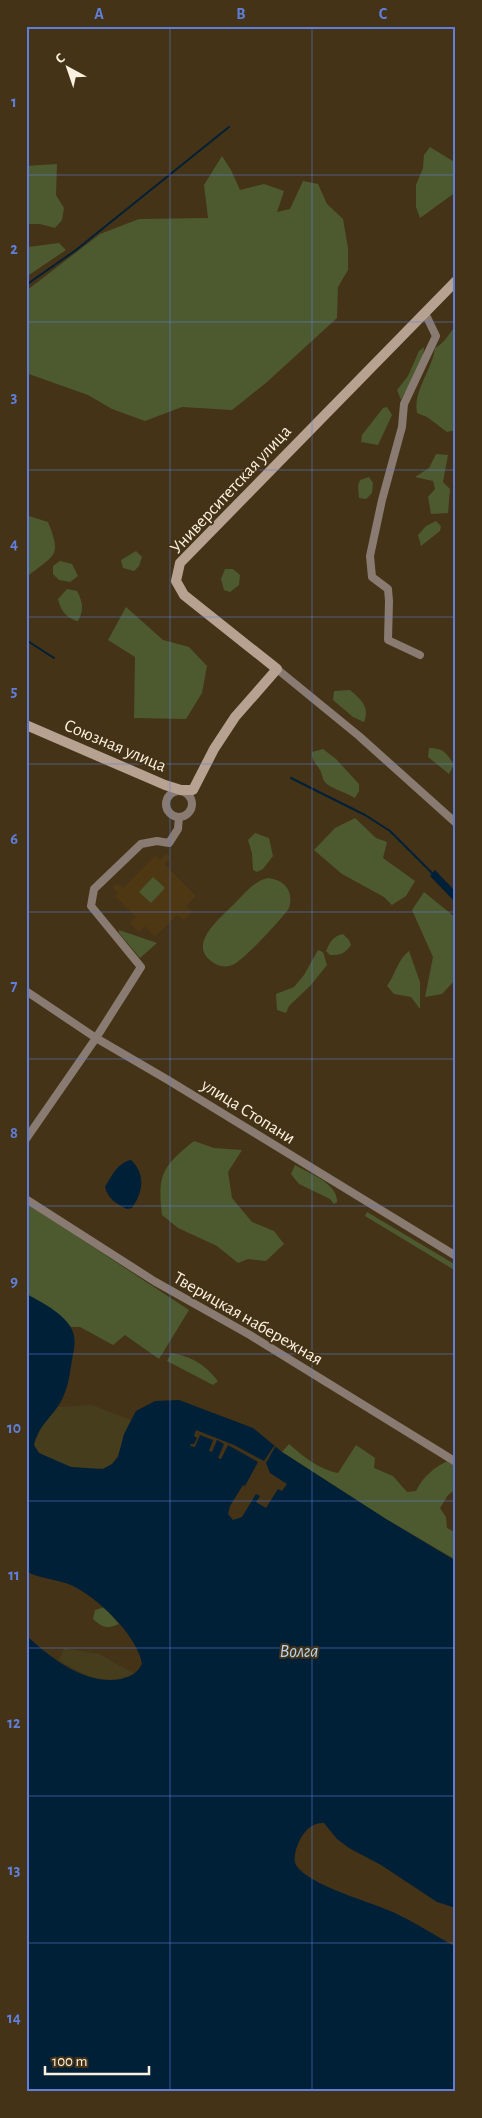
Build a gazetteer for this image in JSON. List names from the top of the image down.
{
  "streets": {
    "street": [
      "Университетская улица",
      "Союзная улица",
      "улица Стопани",
      "Тверицкая набережная"
    ]
  },
  "water": ["Волга"],
  "scale_bar": "100 m",
  "north": "top left",
  "grid": {
    "columns": ["A", "B", "C"],
    "rows": [
      "1",
      "2",
      "3",
      "4",
      "5",
      "6",
      "7",
      "8",
      "9",
      "10",
      "11",
      "12",
      "13",
      "14"
    ]
  }
}
